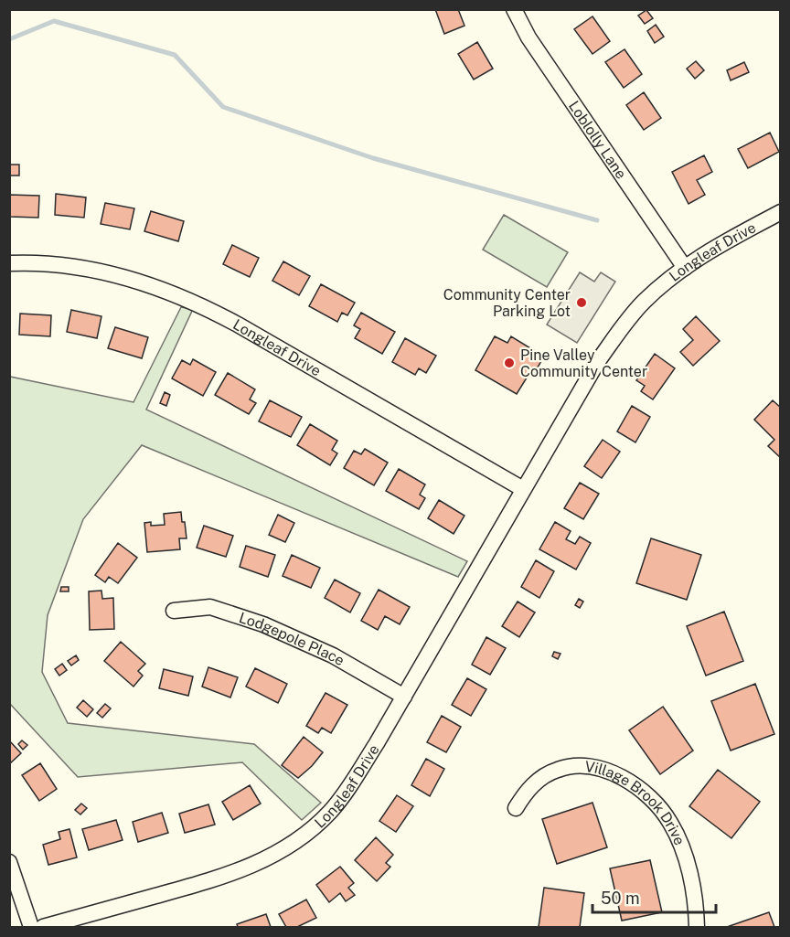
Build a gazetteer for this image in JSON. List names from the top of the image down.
{
  "streets": {
    "street": [
      "Loblolly Lane",
      "Longleaf Drive",
      "Lodgepole Place",
      "Village Brook Drive"
    ]
  },
  "crossings": [
    ["Loblolly Lane", "Longleaf Drive"],
    ["Longleaf Drive", "Lodgepole Place"]
  ],
  "places": ["Community Center Parking Lot", "Pine Valley Community Center"],
  "scale_bar": "50 m"
}
